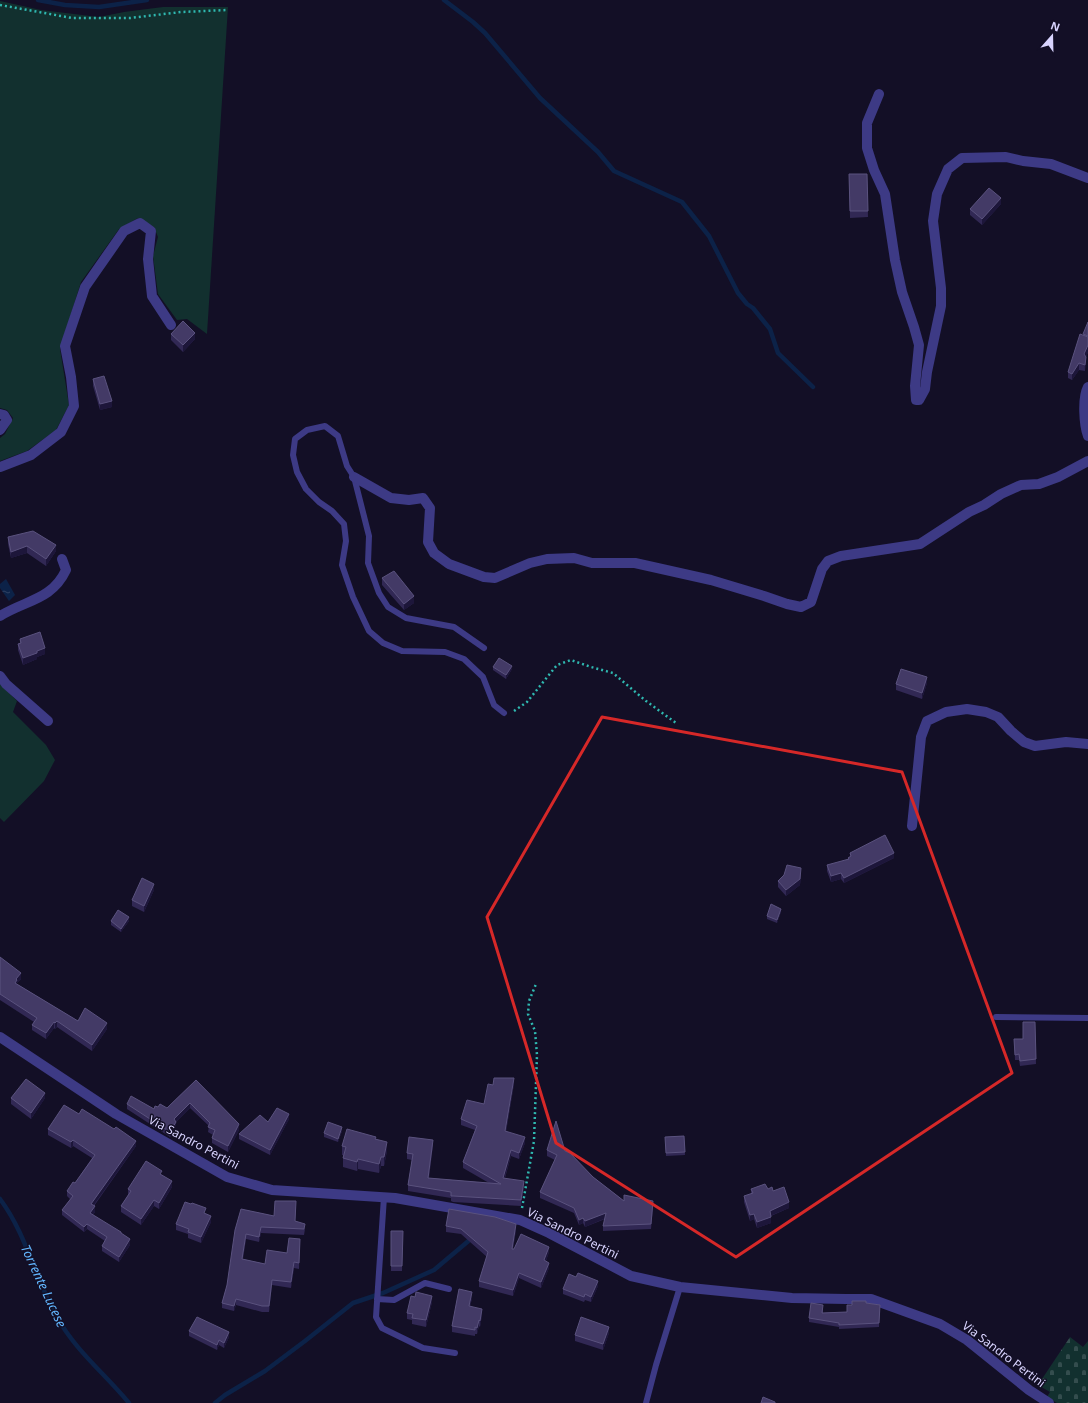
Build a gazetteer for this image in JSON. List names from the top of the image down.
{
  "streets": {
    "street": ["Via Sandro Pertini"]
  },
  "water": ["Torrente Lucese"],
  "north": "top"
}
